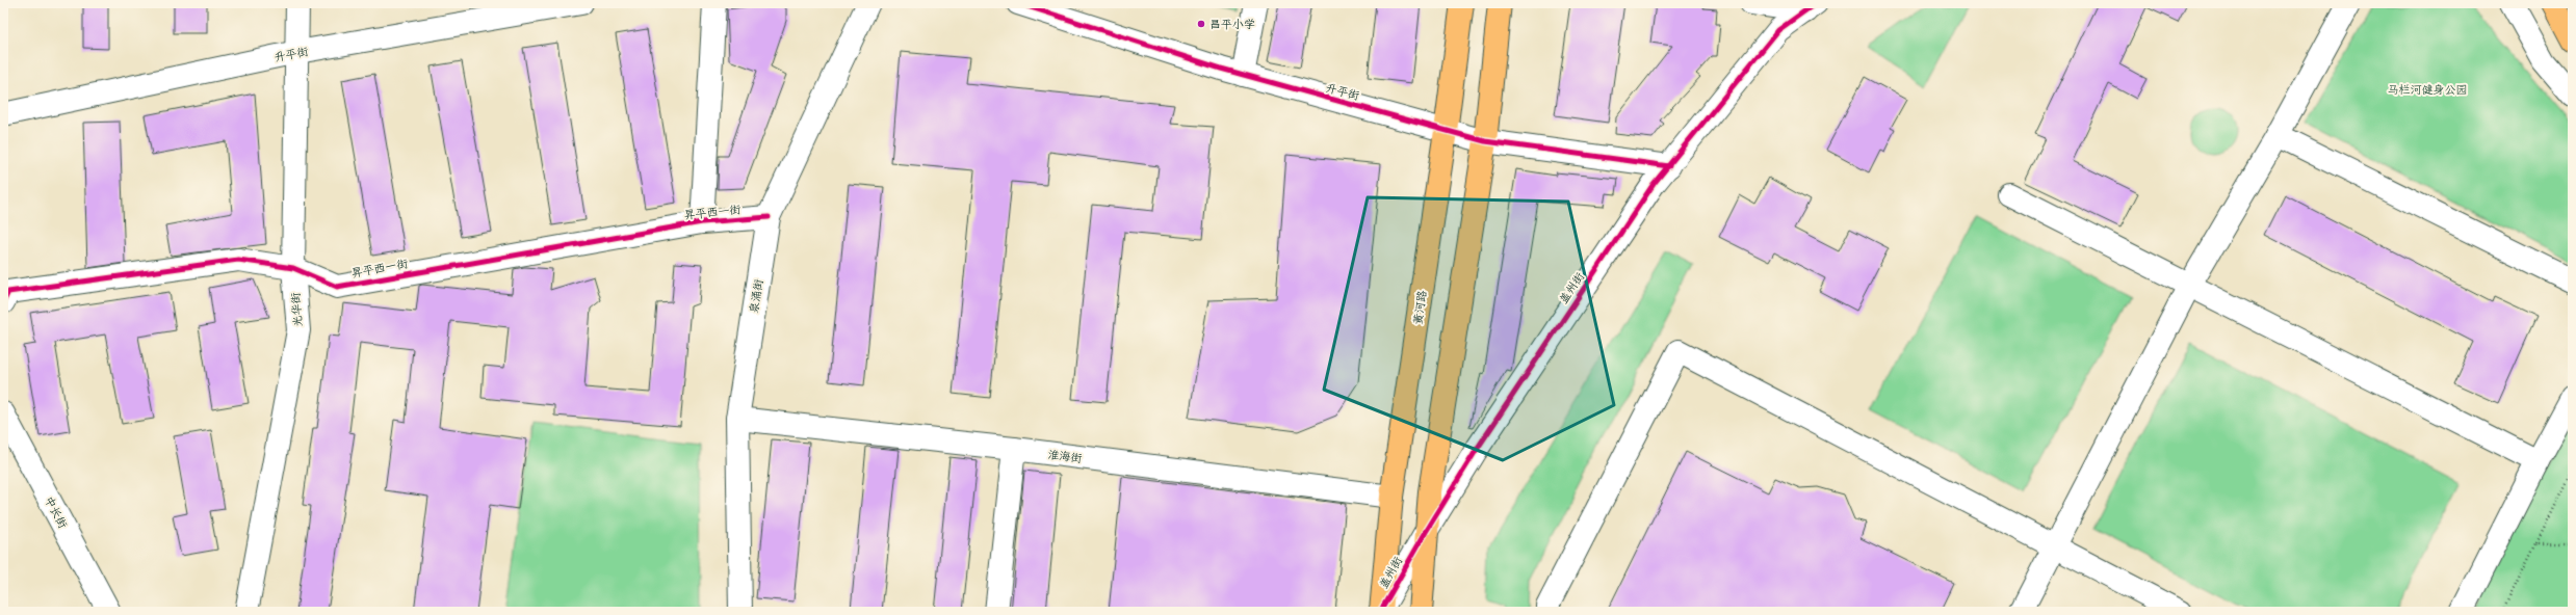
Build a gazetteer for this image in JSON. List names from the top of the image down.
{
  "streets": {
    "main road": ["黄河路"],
    "street": [
      "升平街",
      "昇平西一街",
      "盖州街",
      "泉涌街",
      "光华街",
      "淮海街",
      "中长街"
    ]
  },
  "crossings": [
    ["升平街", "盖州街"],
    ["升平街", "黄河路"],
    ["升平街", "光华街"],
    ["昇平西一街", "泉涌街"],
    ["昇平西一街", "光华街"],
    ["盖州街", "黄河路"],
    ["泉涌街", "淮海街"],
    ["黄河路", "淮海街"]
  ],
  "parks": ["马栏河健身公园"],
  "places": ["昌平小学"]
}
